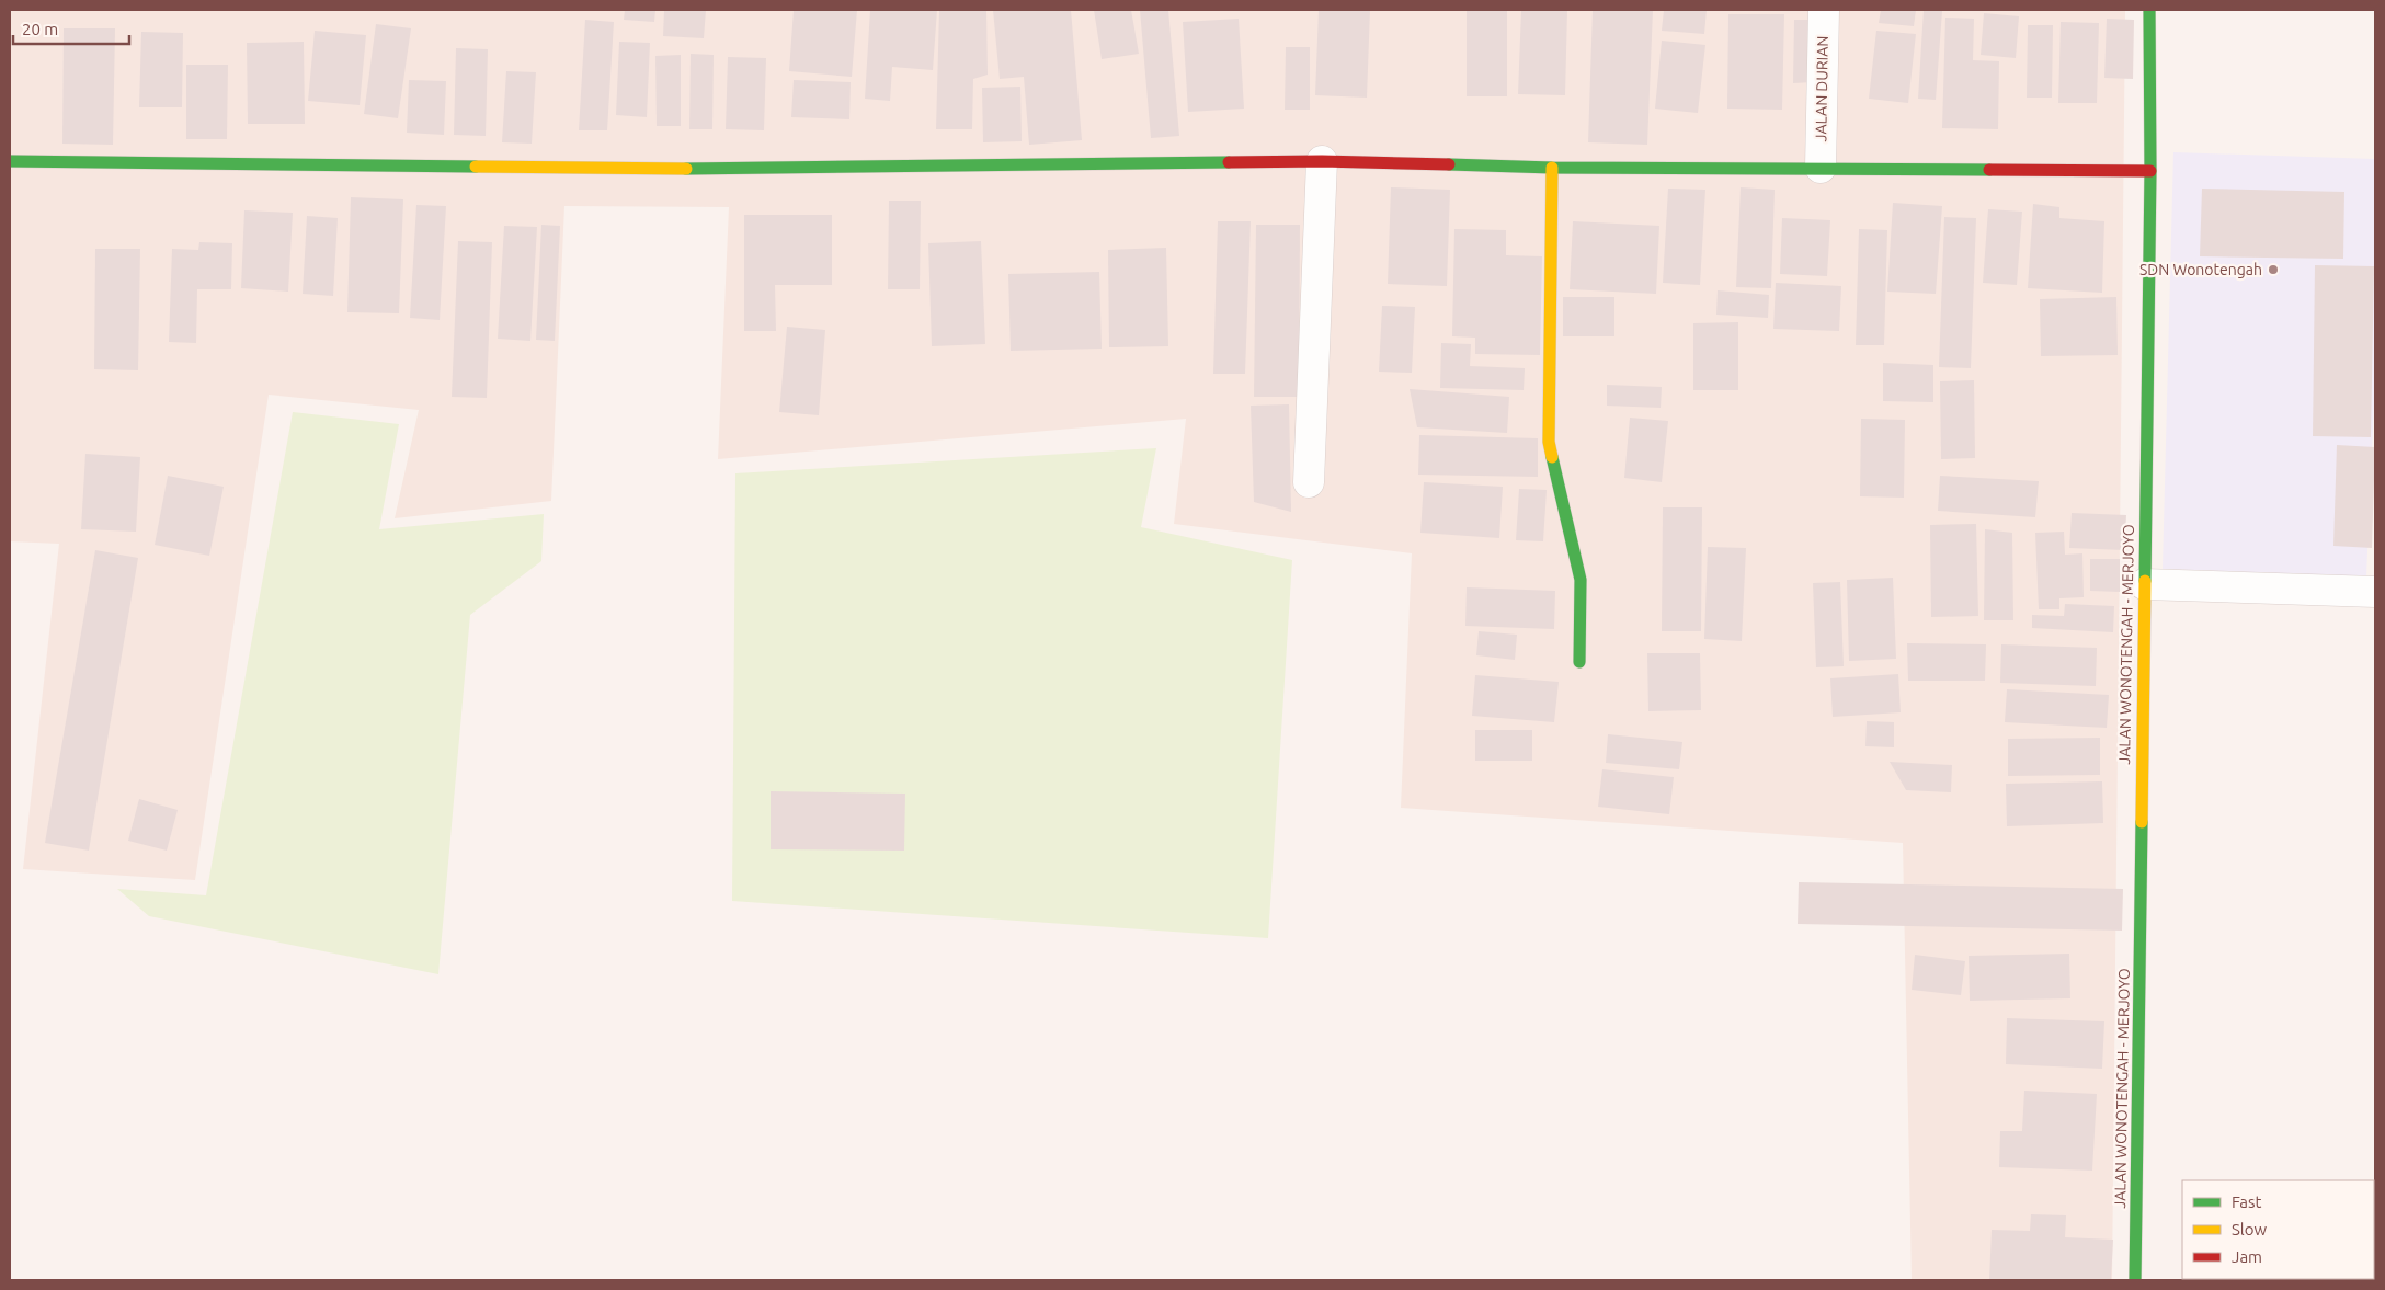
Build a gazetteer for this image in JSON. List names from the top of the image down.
{
  "streets": {
    "street": ["JALAN DURIAN", "JALAN WONOTENGAH - MERJOYO"]
  },
  "places": ["SDN Wonotengah"],
  "legend": ["Fast", "Slow", "Jam"],
  "scale_bar": "20 m"
}
